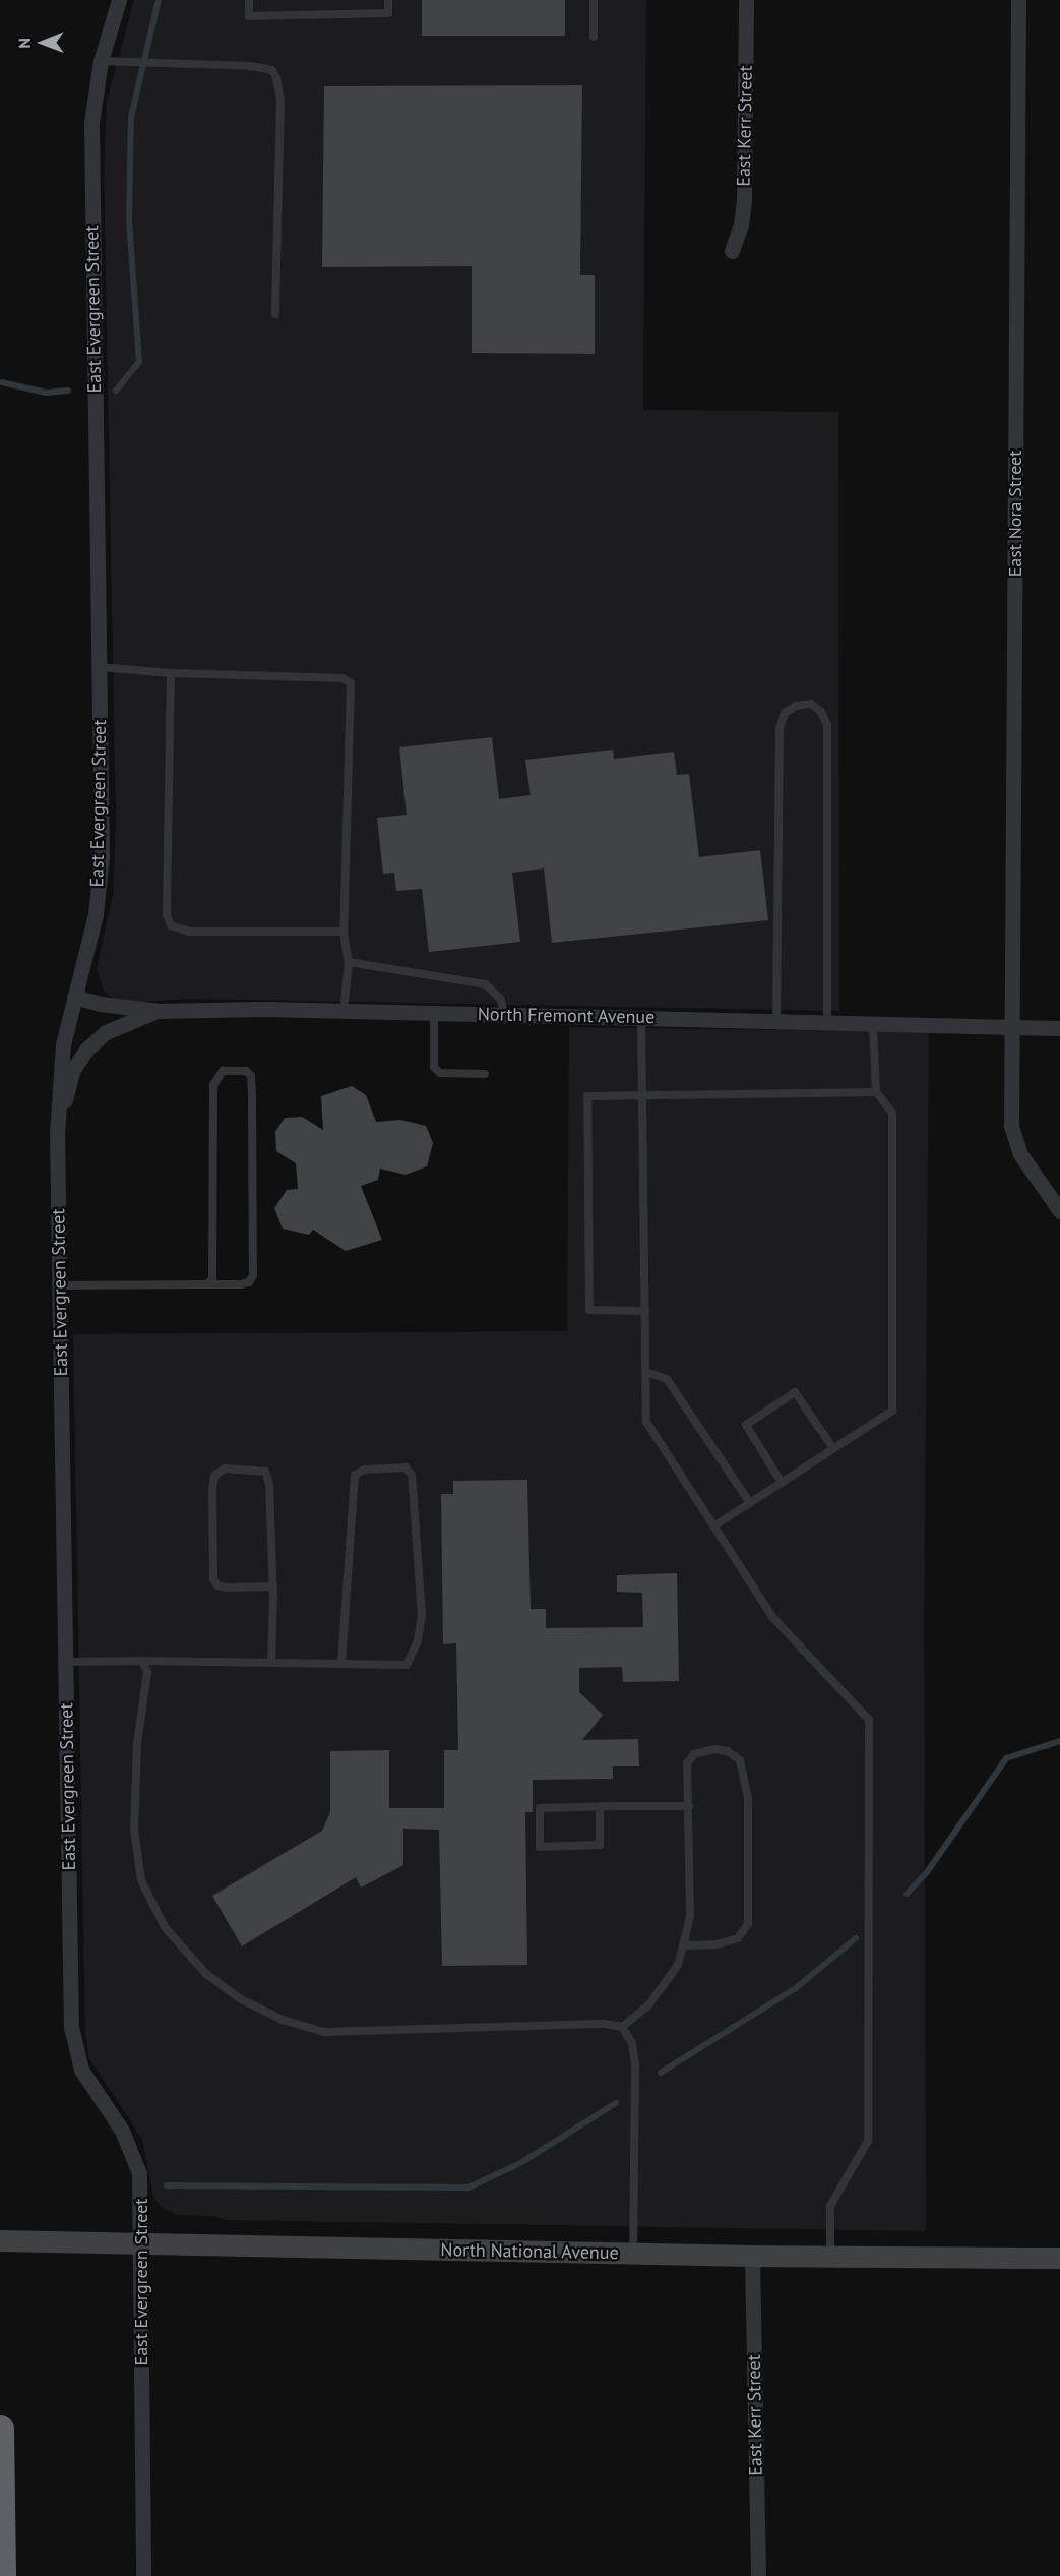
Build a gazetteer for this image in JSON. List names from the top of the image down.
{
  "streets": {
    "main road": ["North National Avenue"],
    "street": [
      "East Kerr Street",
      "East Evergreen Street",
      "East Nora Street",
      "North Fremont Avenue"
    ]
  },
  "crossings": [
    ["East Kerr Street", "North National Avenue"],
    ["East Evergreen Street", "North Fremont Avenue"],
    ["East Evergreen Street", "North National Avenue"],
    ["East Nora Street", "North Fremont Avenue"]
  ],
  "north": "left"
}
